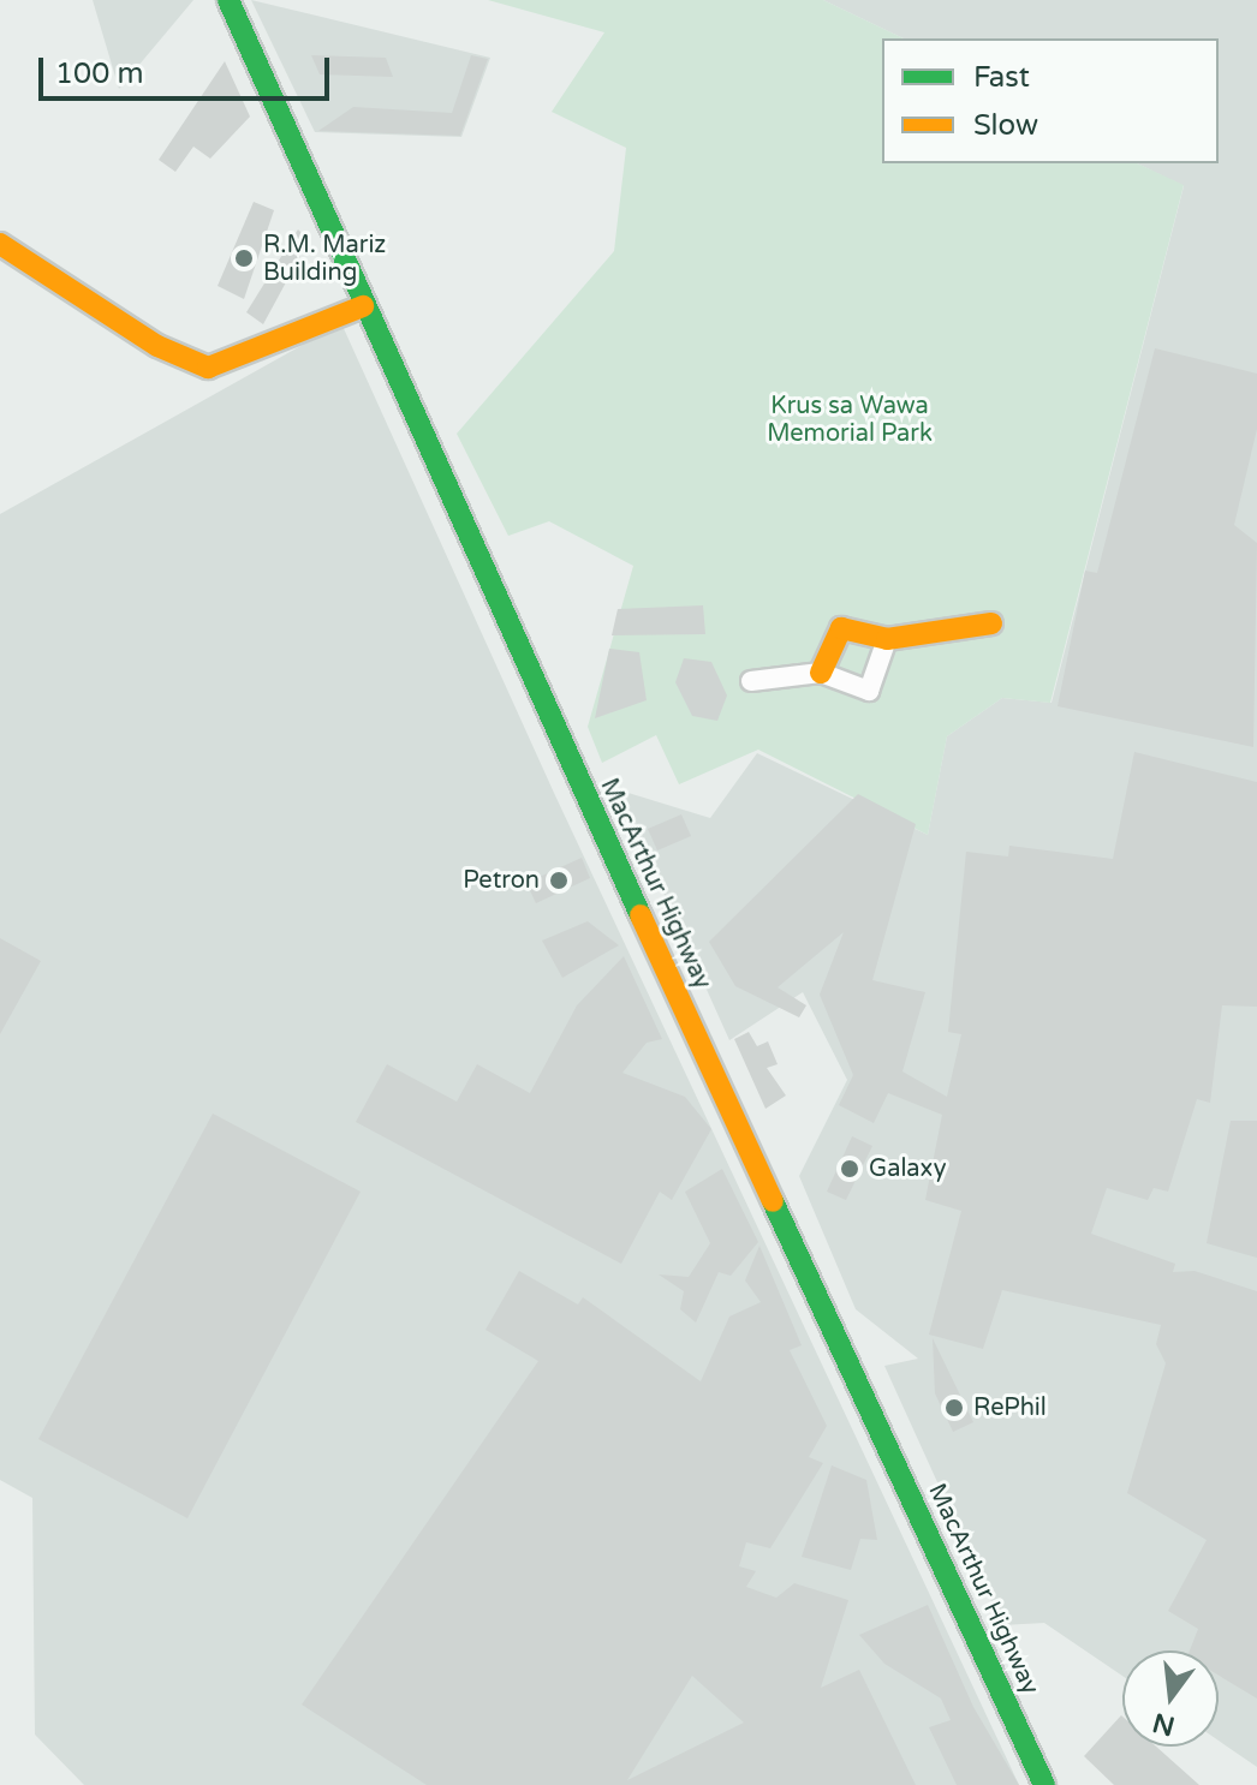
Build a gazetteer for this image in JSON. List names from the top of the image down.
{
  "streets": {
    "main road": ["MacArthur Highway"]
  },
  "parks": ["Krus sa Wawa Memorial Park"],
  "places": [
    "R.M. Mariz Building",
    "Petron",
    "Galaxy",
    "RePhil"
  ],
  "legend": ["Fast", "Slow"],
  "scale_bar": "100 m",
  "north": "bottom"
}
